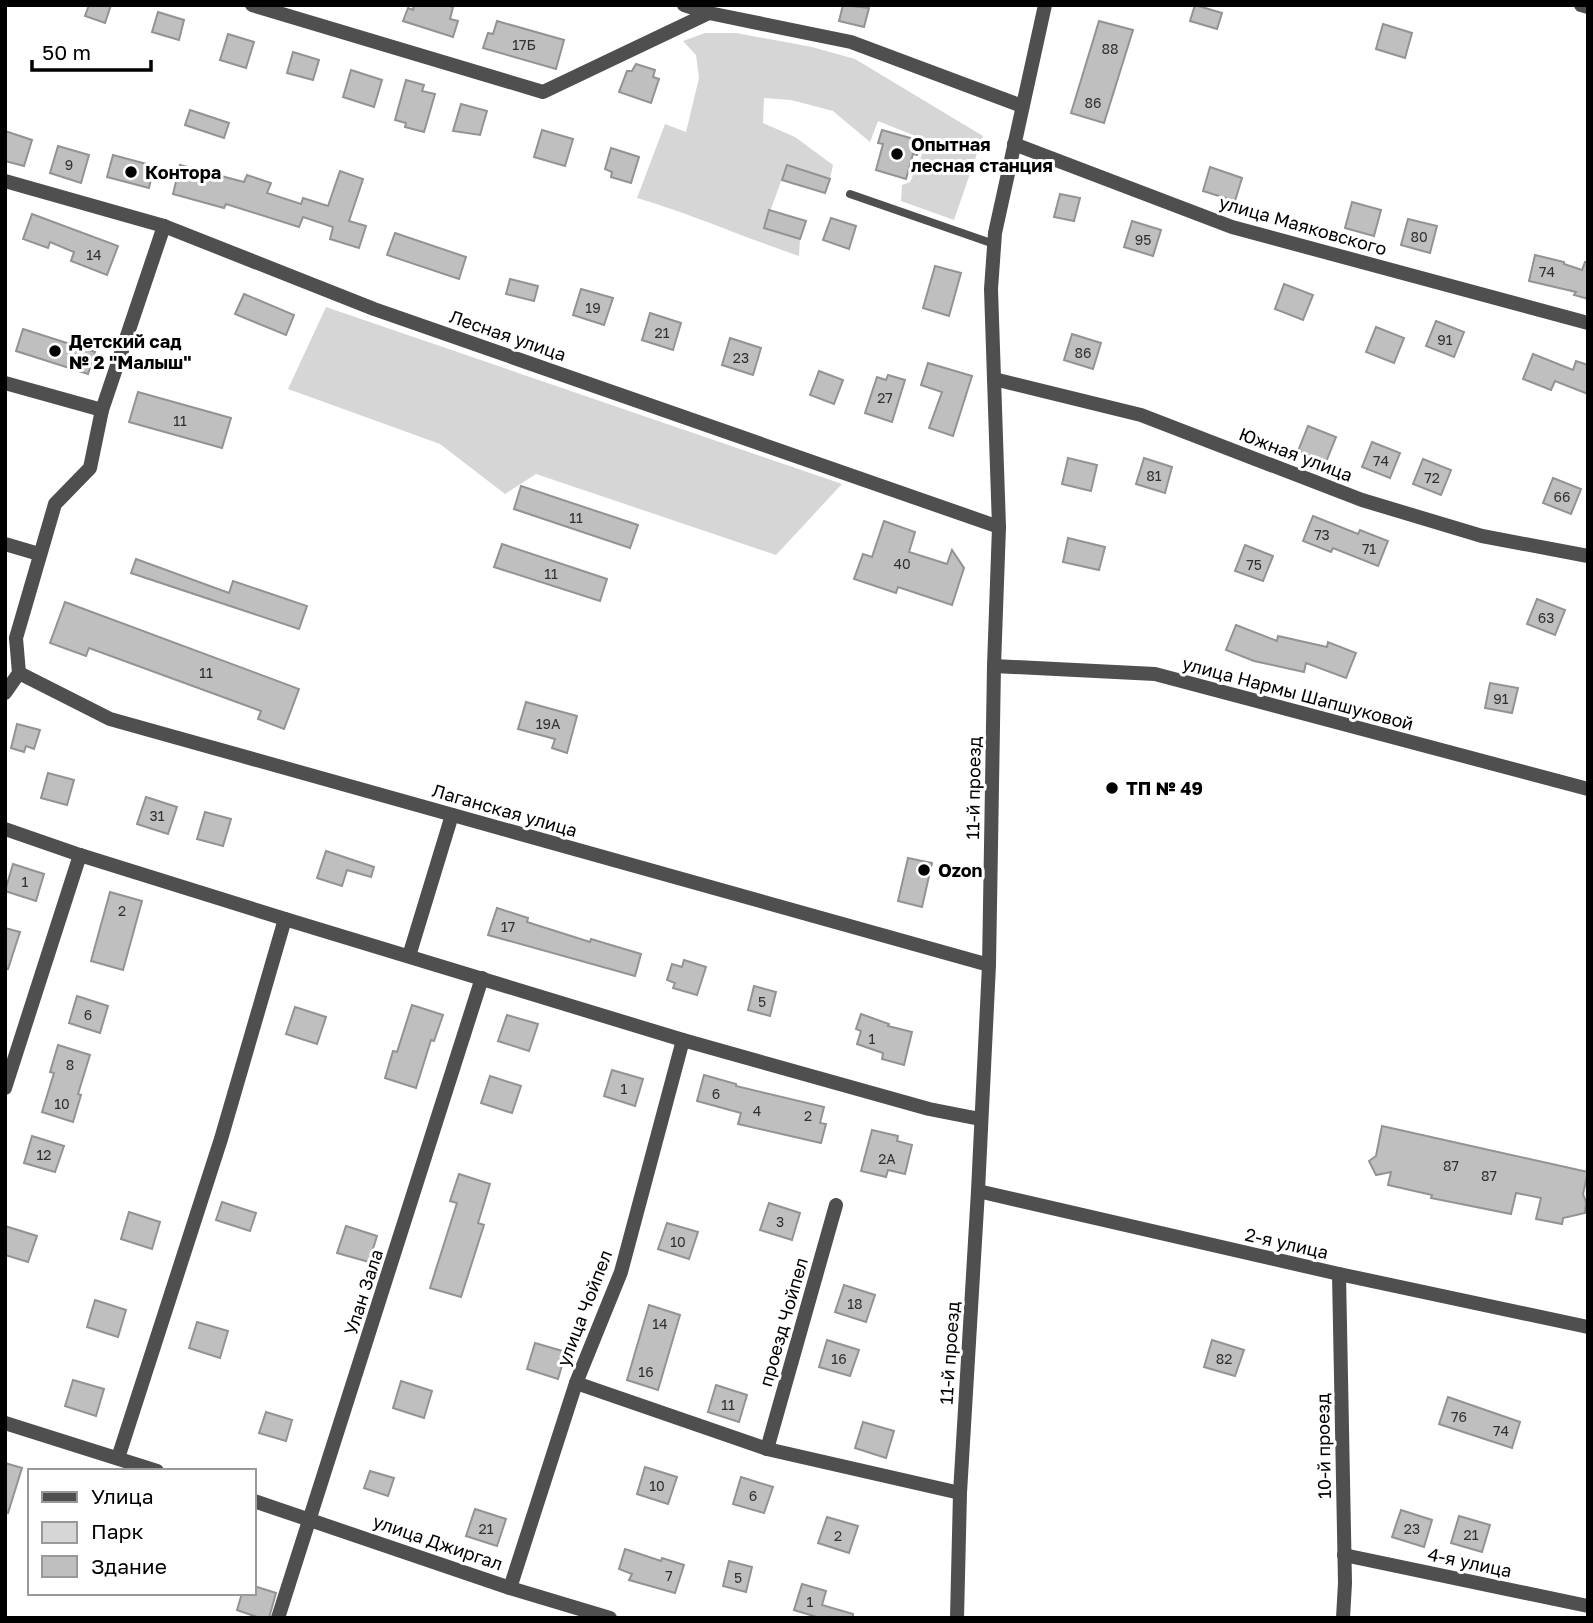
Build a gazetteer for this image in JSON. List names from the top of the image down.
{
  "streets": {
    "street": [
      "улица Маяковского",
      "Лесная улица",
      "Южная улица",
      "улица Нармы Шапшуковой",
      "11-й проезд",
      "Лаганская улица",
      "2-я улица",
      "Улан Зала",
      "улица Чойпел",
      "проезд Чойпел",
      "10-й проезд",
      "улица Джиргал",
      "4-я улица"
    ]
  },
  "crossings": [
    ["улица Маяковского", "11-й проезд"],
    ["Лесная улица", "11-й проезд"],
    ["Южная улица", "11-й проезд"],
    ["улица Нармы Шапшуковой", "11-й проезд"],
    ["11-й проезд", "Лаганская улица"],
    ["11-й проезд", "2-я улица"],
    ["2-я улица", "10-й проезд"],
    ["Улан Зала", "улица Джиргал"],
    ["улица Чойпел", "улица Джиргал"],
    ["10-й проезд", "4-я улица"]
  ],
  "places": [
    "Опытная лесная станция",
    "Контора",
    "Детский сад № 2 \"Малыш\"",
    "ТП № 49",
    "Ozon"
  ],
  "house_numbers": [
    "17Б",
    "88",
    "86",
    "9",
    "80",
    "95",
    "14",
    "74",
    "19",
    "21",
    "91",
    "86",
    "23",
    "27",
    "11",
    "74",
    "81",
    "72",
    "66",
    "11",
    "73",
    "71",
    "40",
    "75",
    "11",
    "63",
    "11",
    "91",
    "19А",
    "31",
    "1",
    "2",
    "17",
    "5",
    "6",
    "1",
    "8",
    "1",
    "6",
    "10",
    "4",
    "2",
    "12",
    "2А",
    "87",
    "87",
    "3",
    "10",
    "18",
    "14",
    "16",
    "82",
    "16",
    "11",
    "76",
    "74",
    "10",
    "6",
    "21",
    "23",
    "21",
    "2",
    "7",
    "5",
    "1"
  ],
  "legend": ["Улица", "Парк", "Здание"],
  "scale_bar": "50 m"
}
